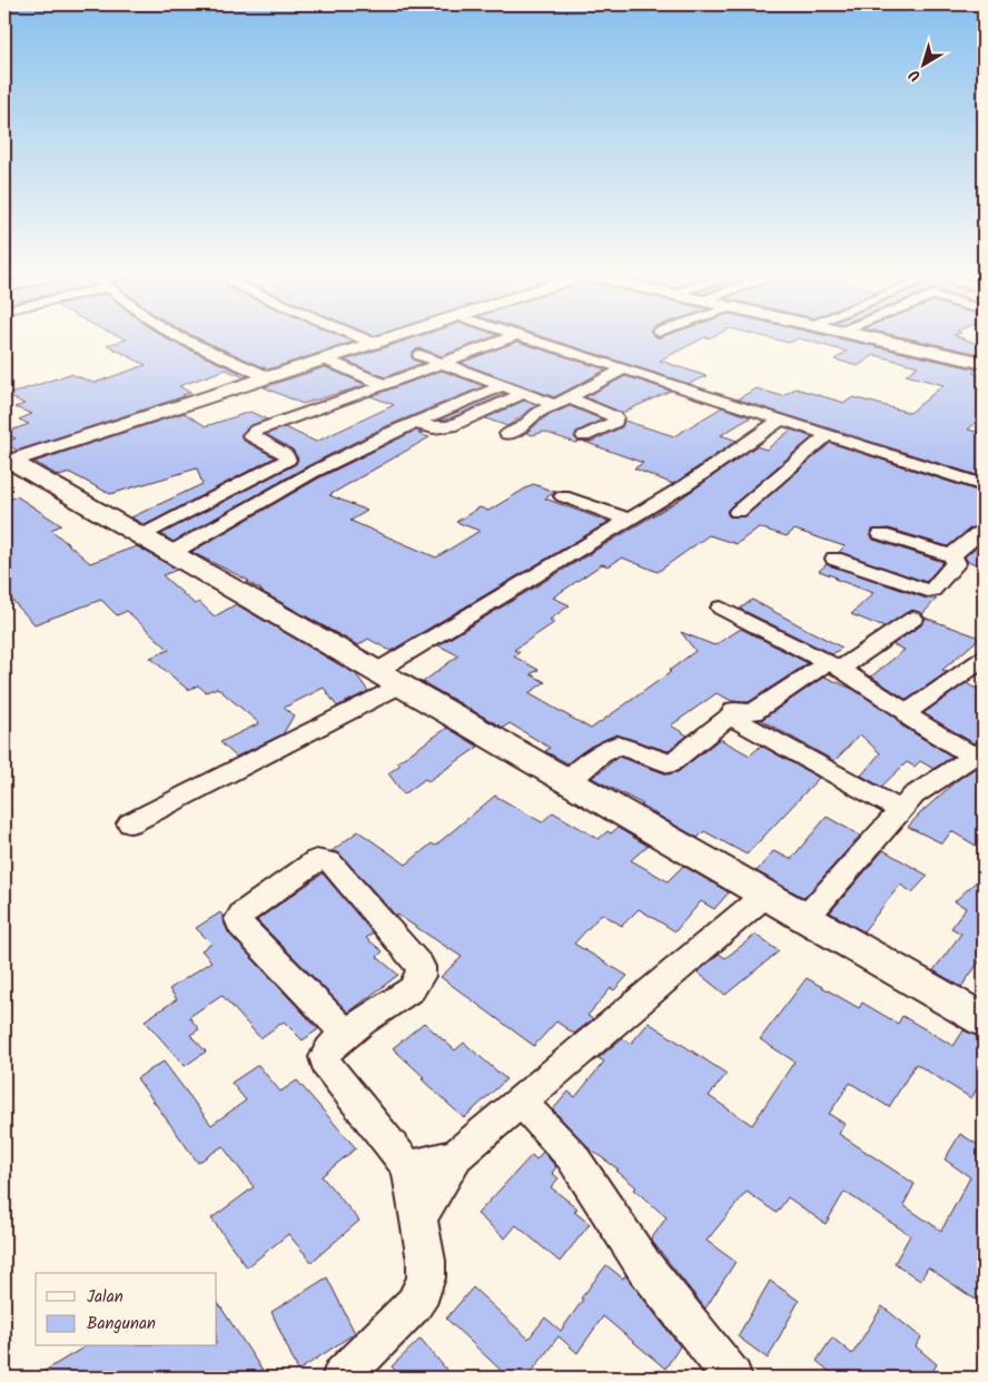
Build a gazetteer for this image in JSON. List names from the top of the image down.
{
  "legend": ["Jalan", "Bangunan"],
  "north": "bottom left"
}
